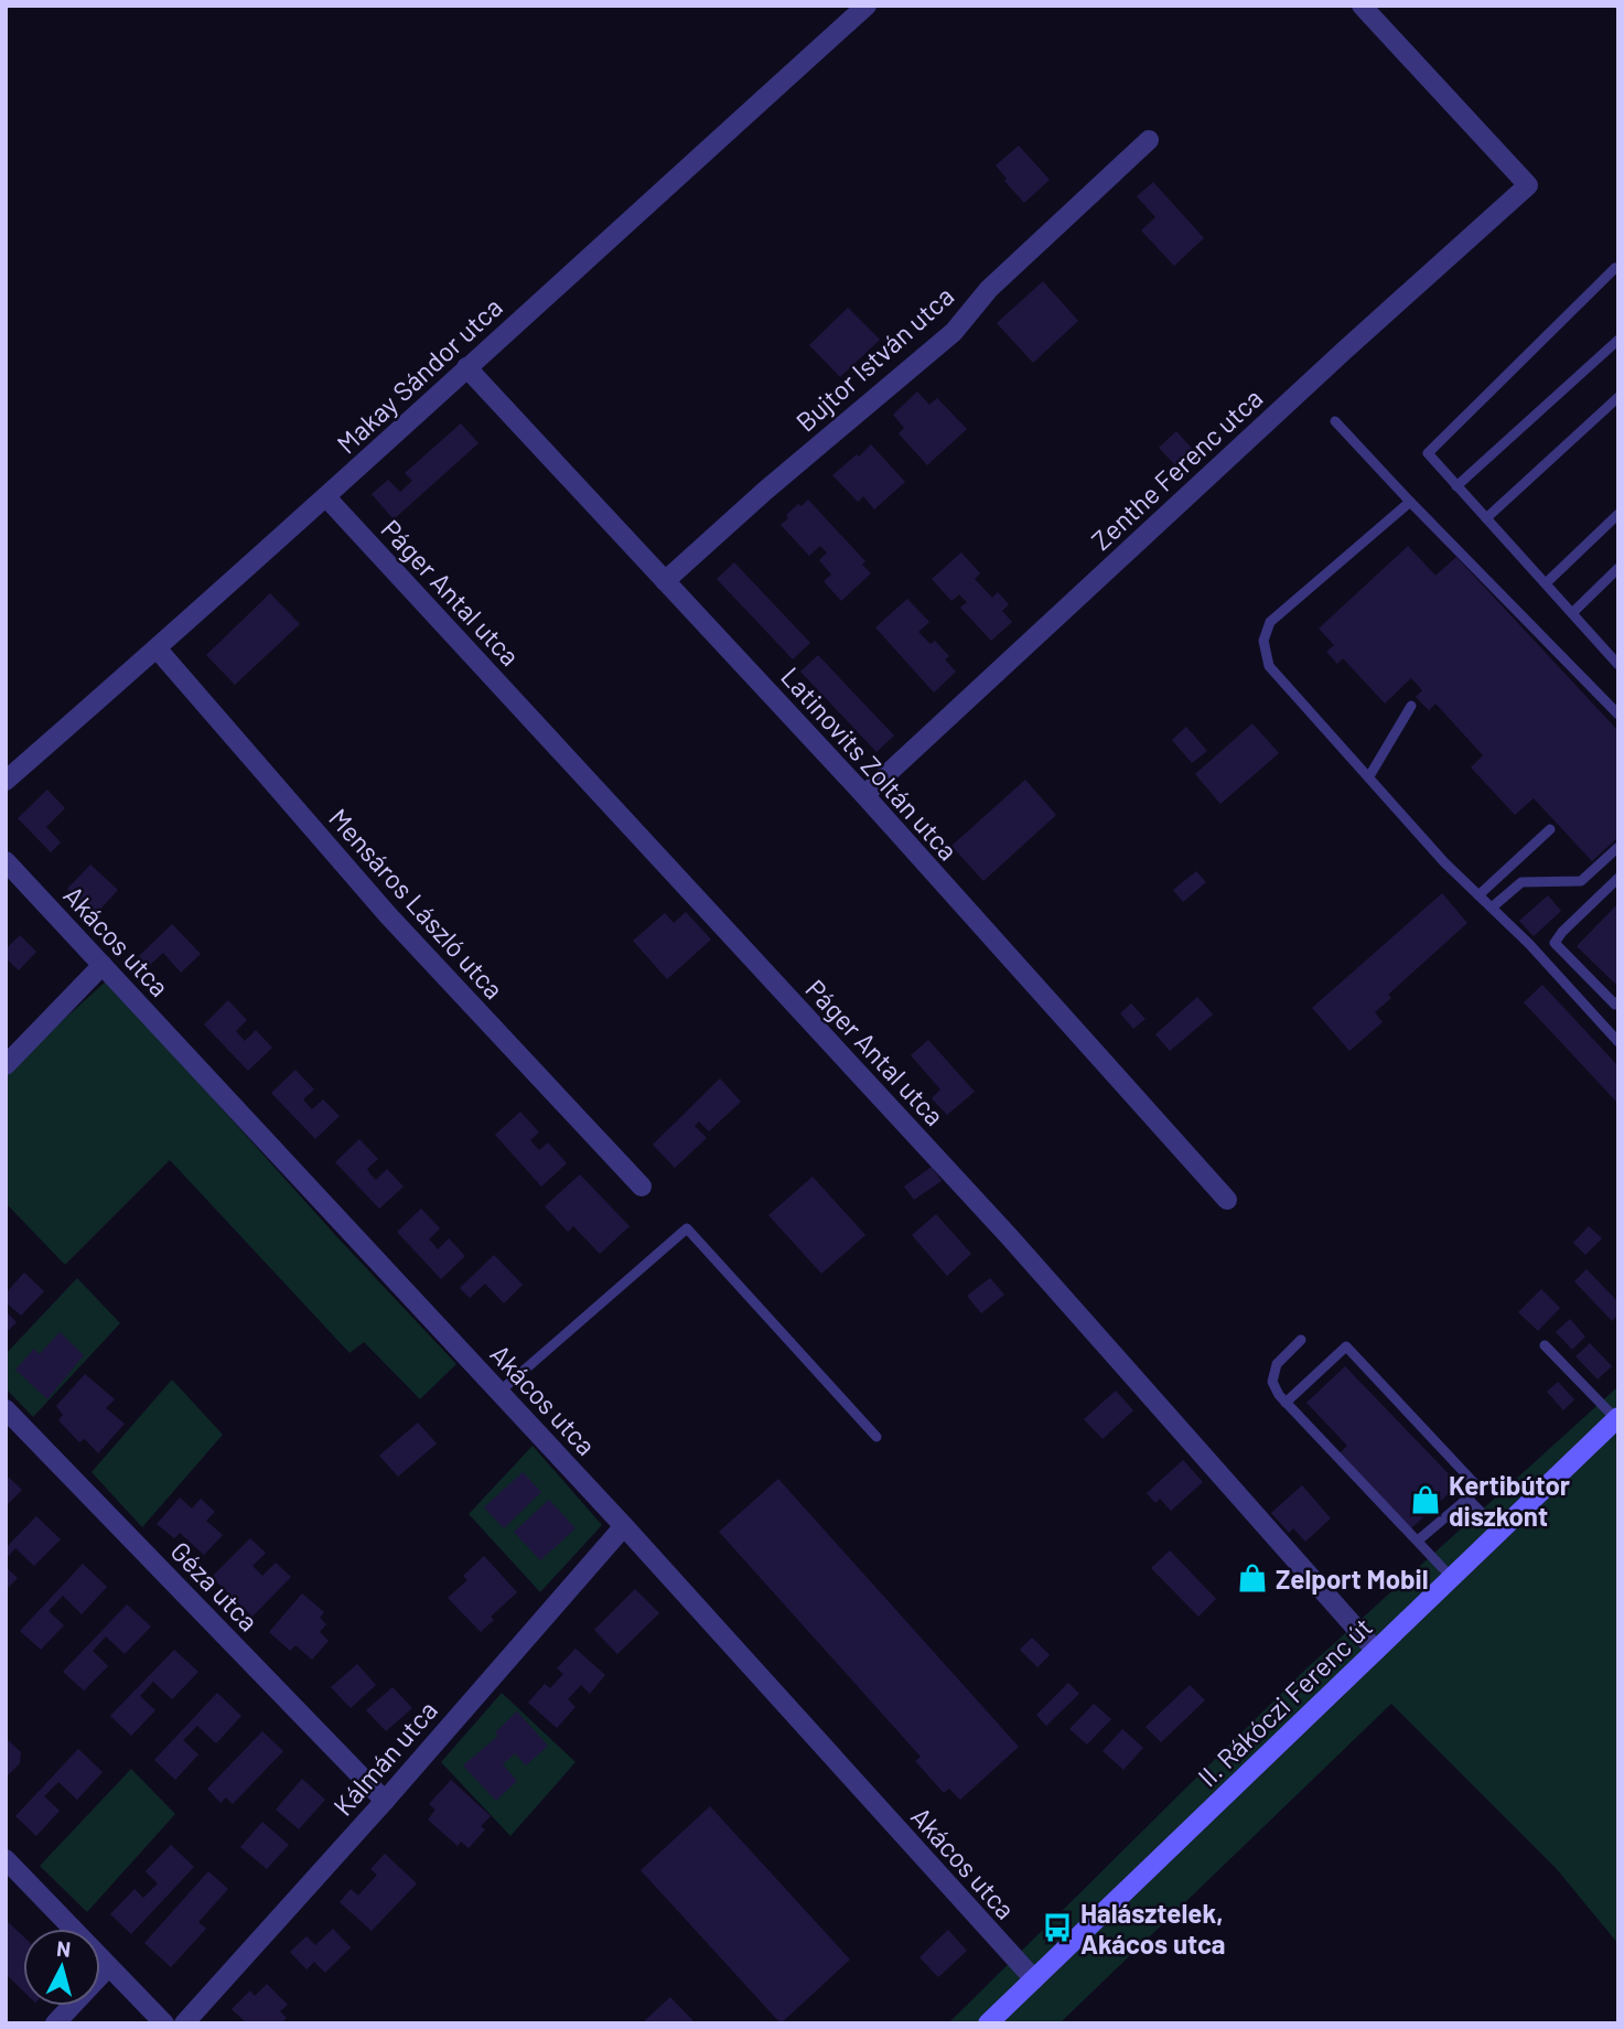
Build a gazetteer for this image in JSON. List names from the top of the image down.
{
  "streets": {
    "main road": ["II. Rákóczi Ferenc út"],
    "street": [
      "Bujtor István utca",
      "Makay Sándor utca",
      "Zenthe Ferenc utca",
      "Páger Antal utca",
      "Latinovits Zoltán utca",
      "Mensáros László utca",
      "Akácos utca",
      "Géza utca",
      "Kálmán utca"
    ]
  },
  "crossings": [
    ["Bujtor István utca", "Latinovits Zoltán utca"],
    ["Makay Sándor utca", "Páger Antal utca"],
    ["Makay Sándor utca", "Latinovits Zoltán utca"],
    ["Makay Sándor utca", "Mensáros László utca"],
    ["Zenthe Ferenc utca", "Latinovits Zoltán utca"],
    ["Páger Antal utca", "II. Rákóczi Ferenc út"],
    ["Akácos utca", "II. Rákóczi Ferenc út"],
    ["Akácos utca", "Kálmán utca"],
    ["Géza utca", "Kálmán utca"]
  ],
  "places": {
    "shop": ["Kertibútor diszkont", "Zelport Mobil"],
    "bus stop": ["Halásztelek, Akácos utca"]
  },
  "north": "top"
}
